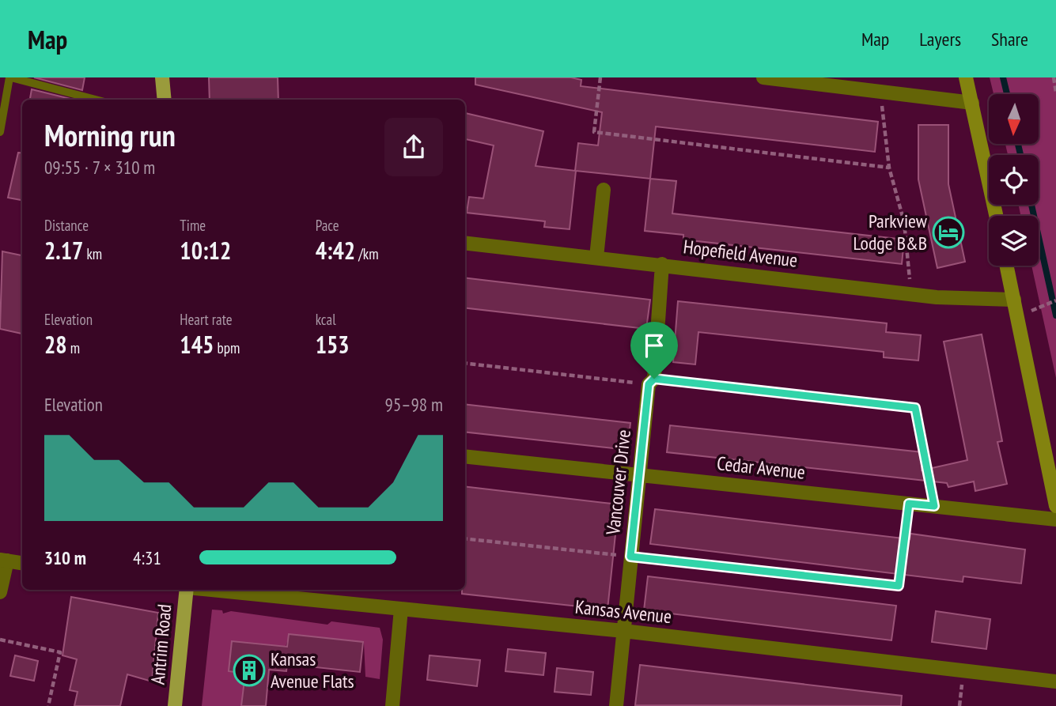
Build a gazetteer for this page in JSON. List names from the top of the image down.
{
  "streets": {
    "main road": ["Antrim Road"],
    "street": [
      "Hopefield Avenue",
      "Cedar Avenue",
      "Vancouver Drive",
      "Kansas Avenue"
    ]
  },
  "crossings": [
    ["Hopefield Avenue", "Vancouver Drive"],
    ["Cedar Avenue", "Vancouver Drive"],
    ["Vancouver Drive", "Kansas Avenue"]
  ],
  "places": {
    "hotel": ["Parkview Lodge B&B"],
    "building": ["Kansas Avenue Flats"]
  },
  "north": "bottom",
  "page": {
    "header": "Map",
    "nav": ["Map", "Layers", "Share"],
    "heading": ["Morning run", "09:55 · 7 × 310 m"],
    "stats": [
      ["Distance", "2.17 km"],
      ["Time", "10:12"],
      ["Pace", "4:42 /km"],
      ["Elevation", "28 m"],
      ["Heart rate", "145 bpm"],
      ["kcal", "153"]
    ],
    "chart": ["Elevation", "95–98 m"],
    "list": [
      {
        "name": "310 m",
        "note": "4:31"
      }
    ]
  }
}
